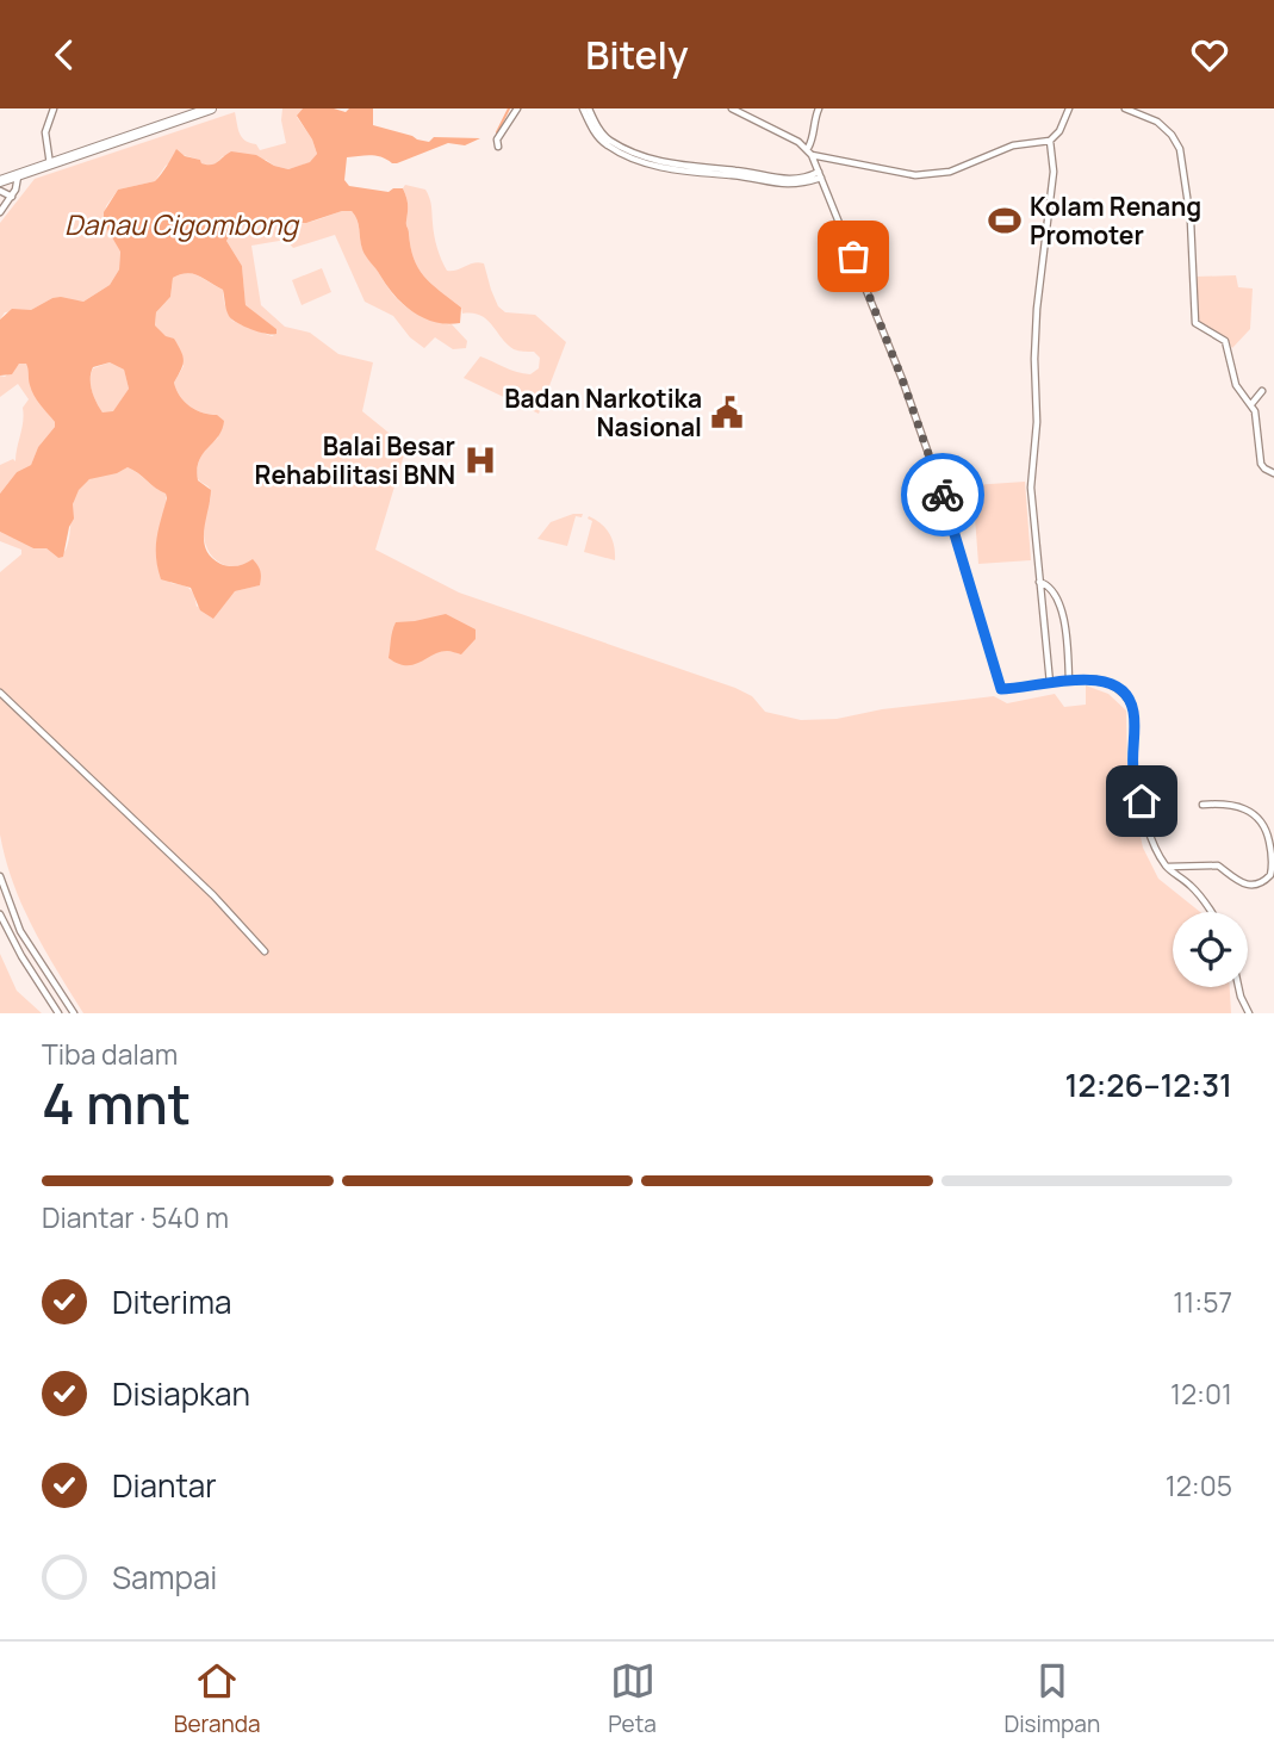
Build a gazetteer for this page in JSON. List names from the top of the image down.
{
  "water": ["Danau Cigombong"],
  "places": {
    "sports": ["Kolam Renang Promoter"],
    "public building": ["Badan Narkotika Nasional"],
    "hospital": ["Balai Besar Rehabilitasi BNN"]
  },
  "page": {
    "header": "Bitely",
    "heading": ["4 mnt", "Tiba dalam", "12:26–12:31"],
    "bar": "Diantar · 540 m",
    "list": [
      ["Diterima", "11:57"],
      ["Disiapkan", "12:01"],
      ["Diantar", "12:05"],
      "Sampai"
    ],
    "tabs": ["Beranda", "Peta", "Disimpan"]
  }
}
